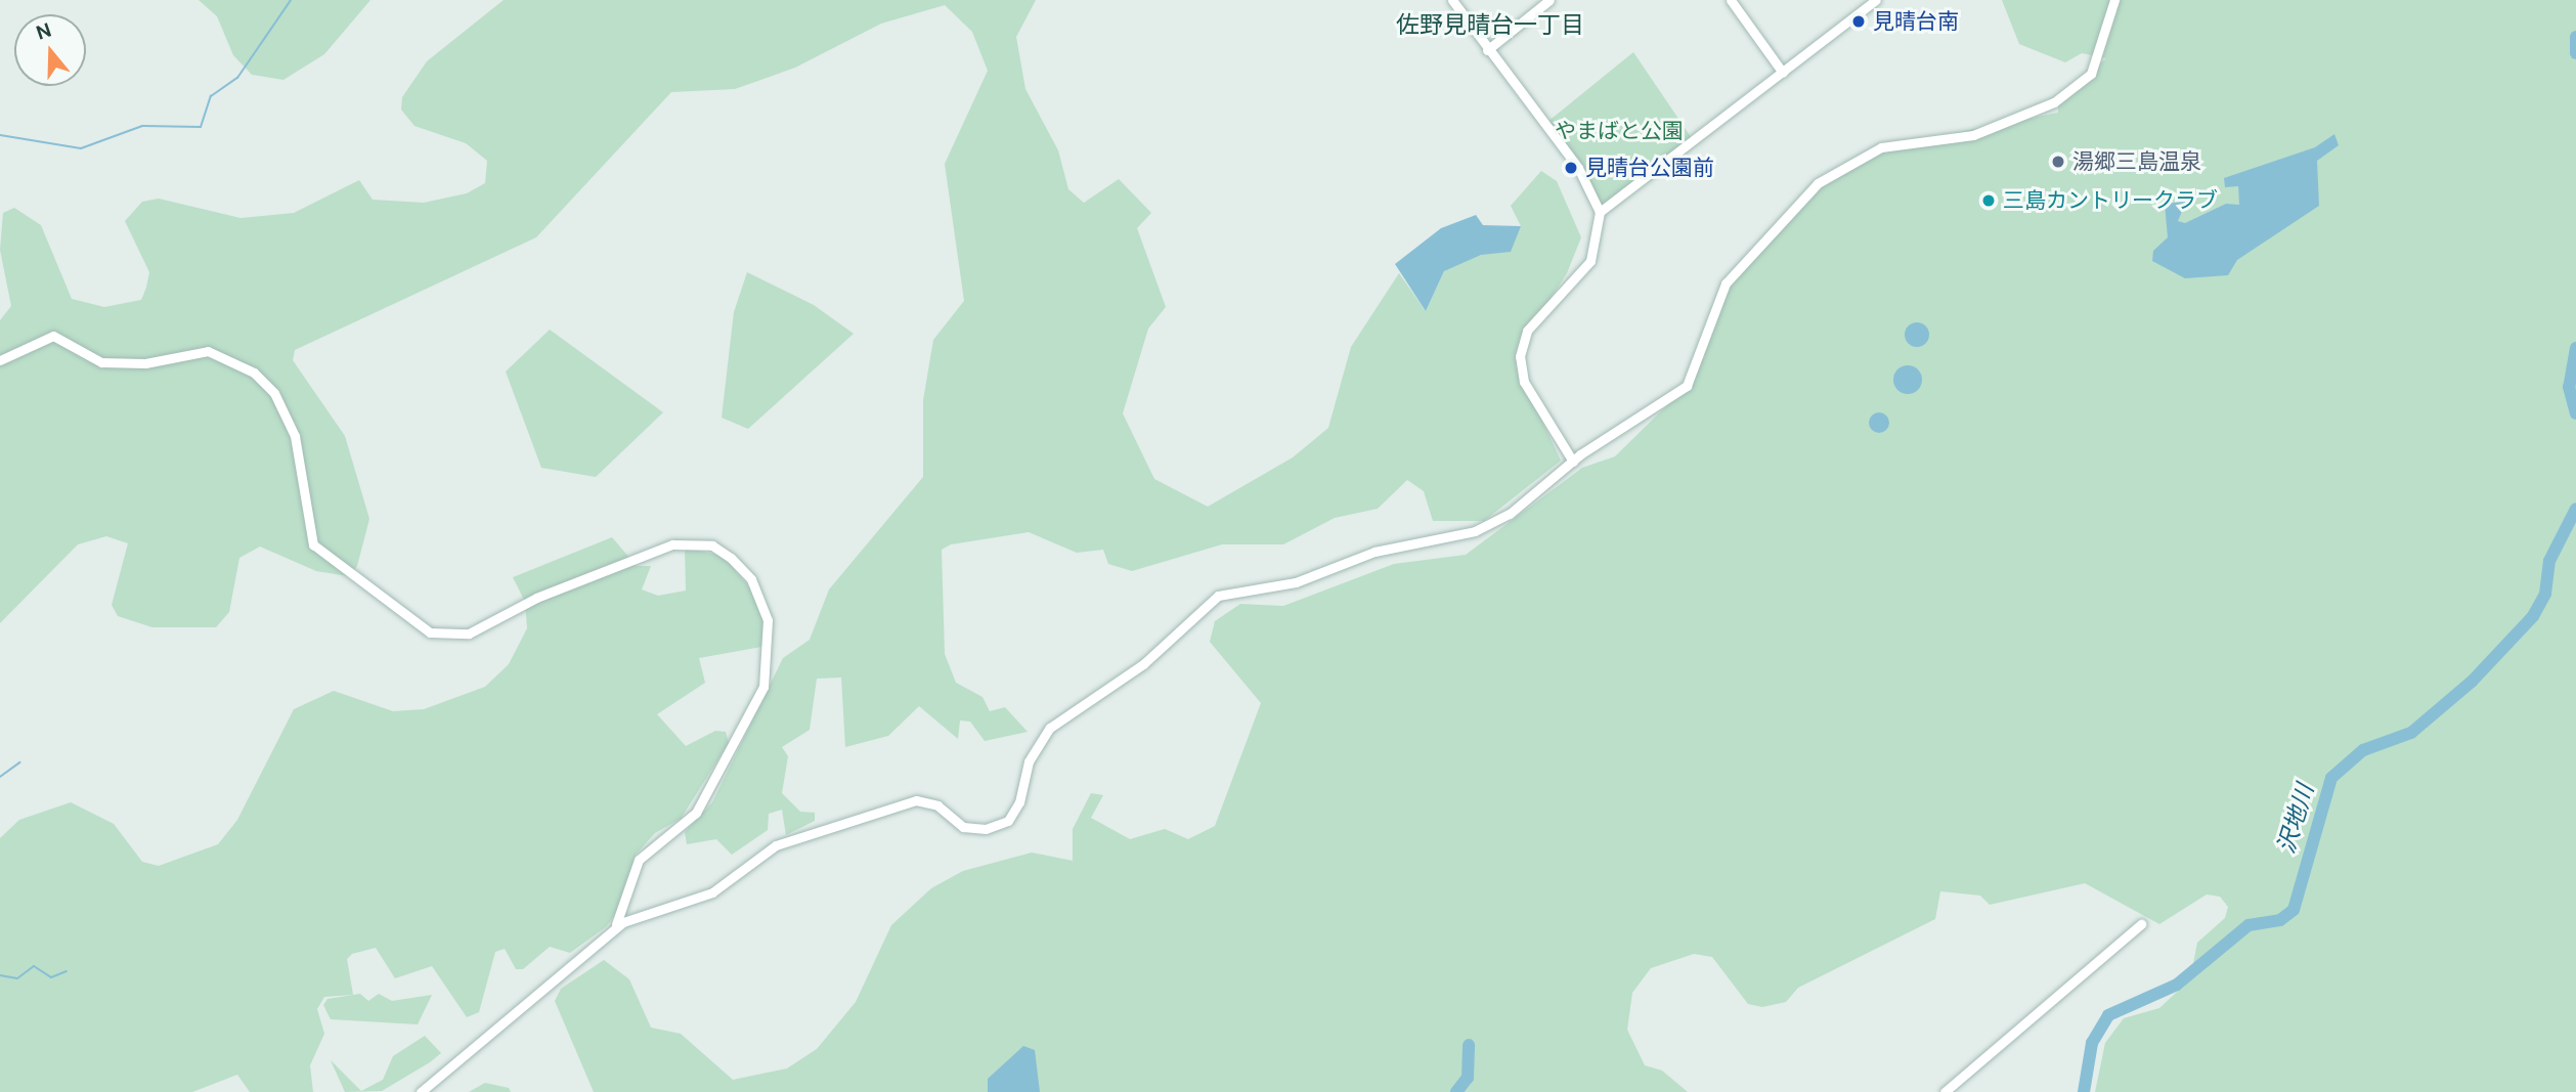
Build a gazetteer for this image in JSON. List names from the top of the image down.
{
  "districts": ["佐野見晴台一丁目"],
  "water": ["沢地川"],
  "parks": ["やまばと公園"],
  "places": [
    "見晴台南",
    "湯郷三島温泉",
    "見晴台公園前",
    "三島カントリークラブ"
  ],
  "north": "top"
}
